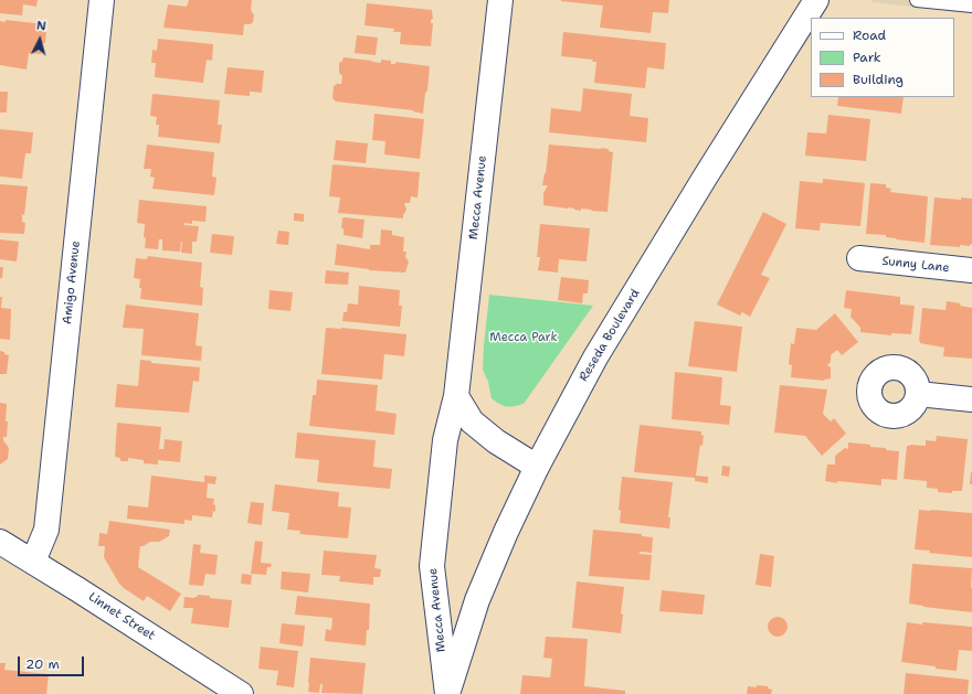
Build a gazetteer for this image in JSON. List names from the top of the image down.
{
  "streets": {
    "street": [
      "Mecca Avenue",
      "Sunny Lane",
      "Amigo Avenue",
      "Reseda Boulevard",
      "Linnet Street"
    ]
  },
  "crossings": [
    ["Mecca Avenue", "Reseda Boulevard"],
    ["Amigo Avenue", "Linnet Street"]
  ],
  "parks": ["Mecca Park"],
  "legend": ["Road", "Park", "Building"],
  "scale_bar": "20 m",
  "north": "top"
}
